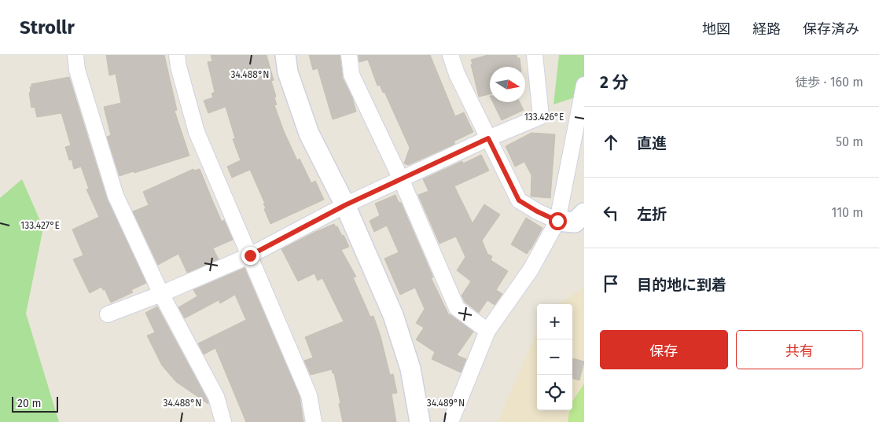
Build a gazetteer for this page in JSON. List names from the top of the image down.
{
  "scale_bar": "20 m",
  "north": "right",
  "page": {
    "header": "Strollr",
    "nav": ["地図", "経路", "保存済み"],
    "heading": ["2 分", "徒歩 · 160 m"],
    "list": [
      ["直進", "50 m"],
      ["左折", "110 m"],
      "目的地に到着"
    ],
    "map_buttons": ["+", "−"],
    "buttons": ["保存", "共有"],
    "scale": "20 m"
  },
  "coordinates": [
    "34.488°N",
    "133.426°E",
    "133.427°E",
    "34.489°N"
  ]
}
